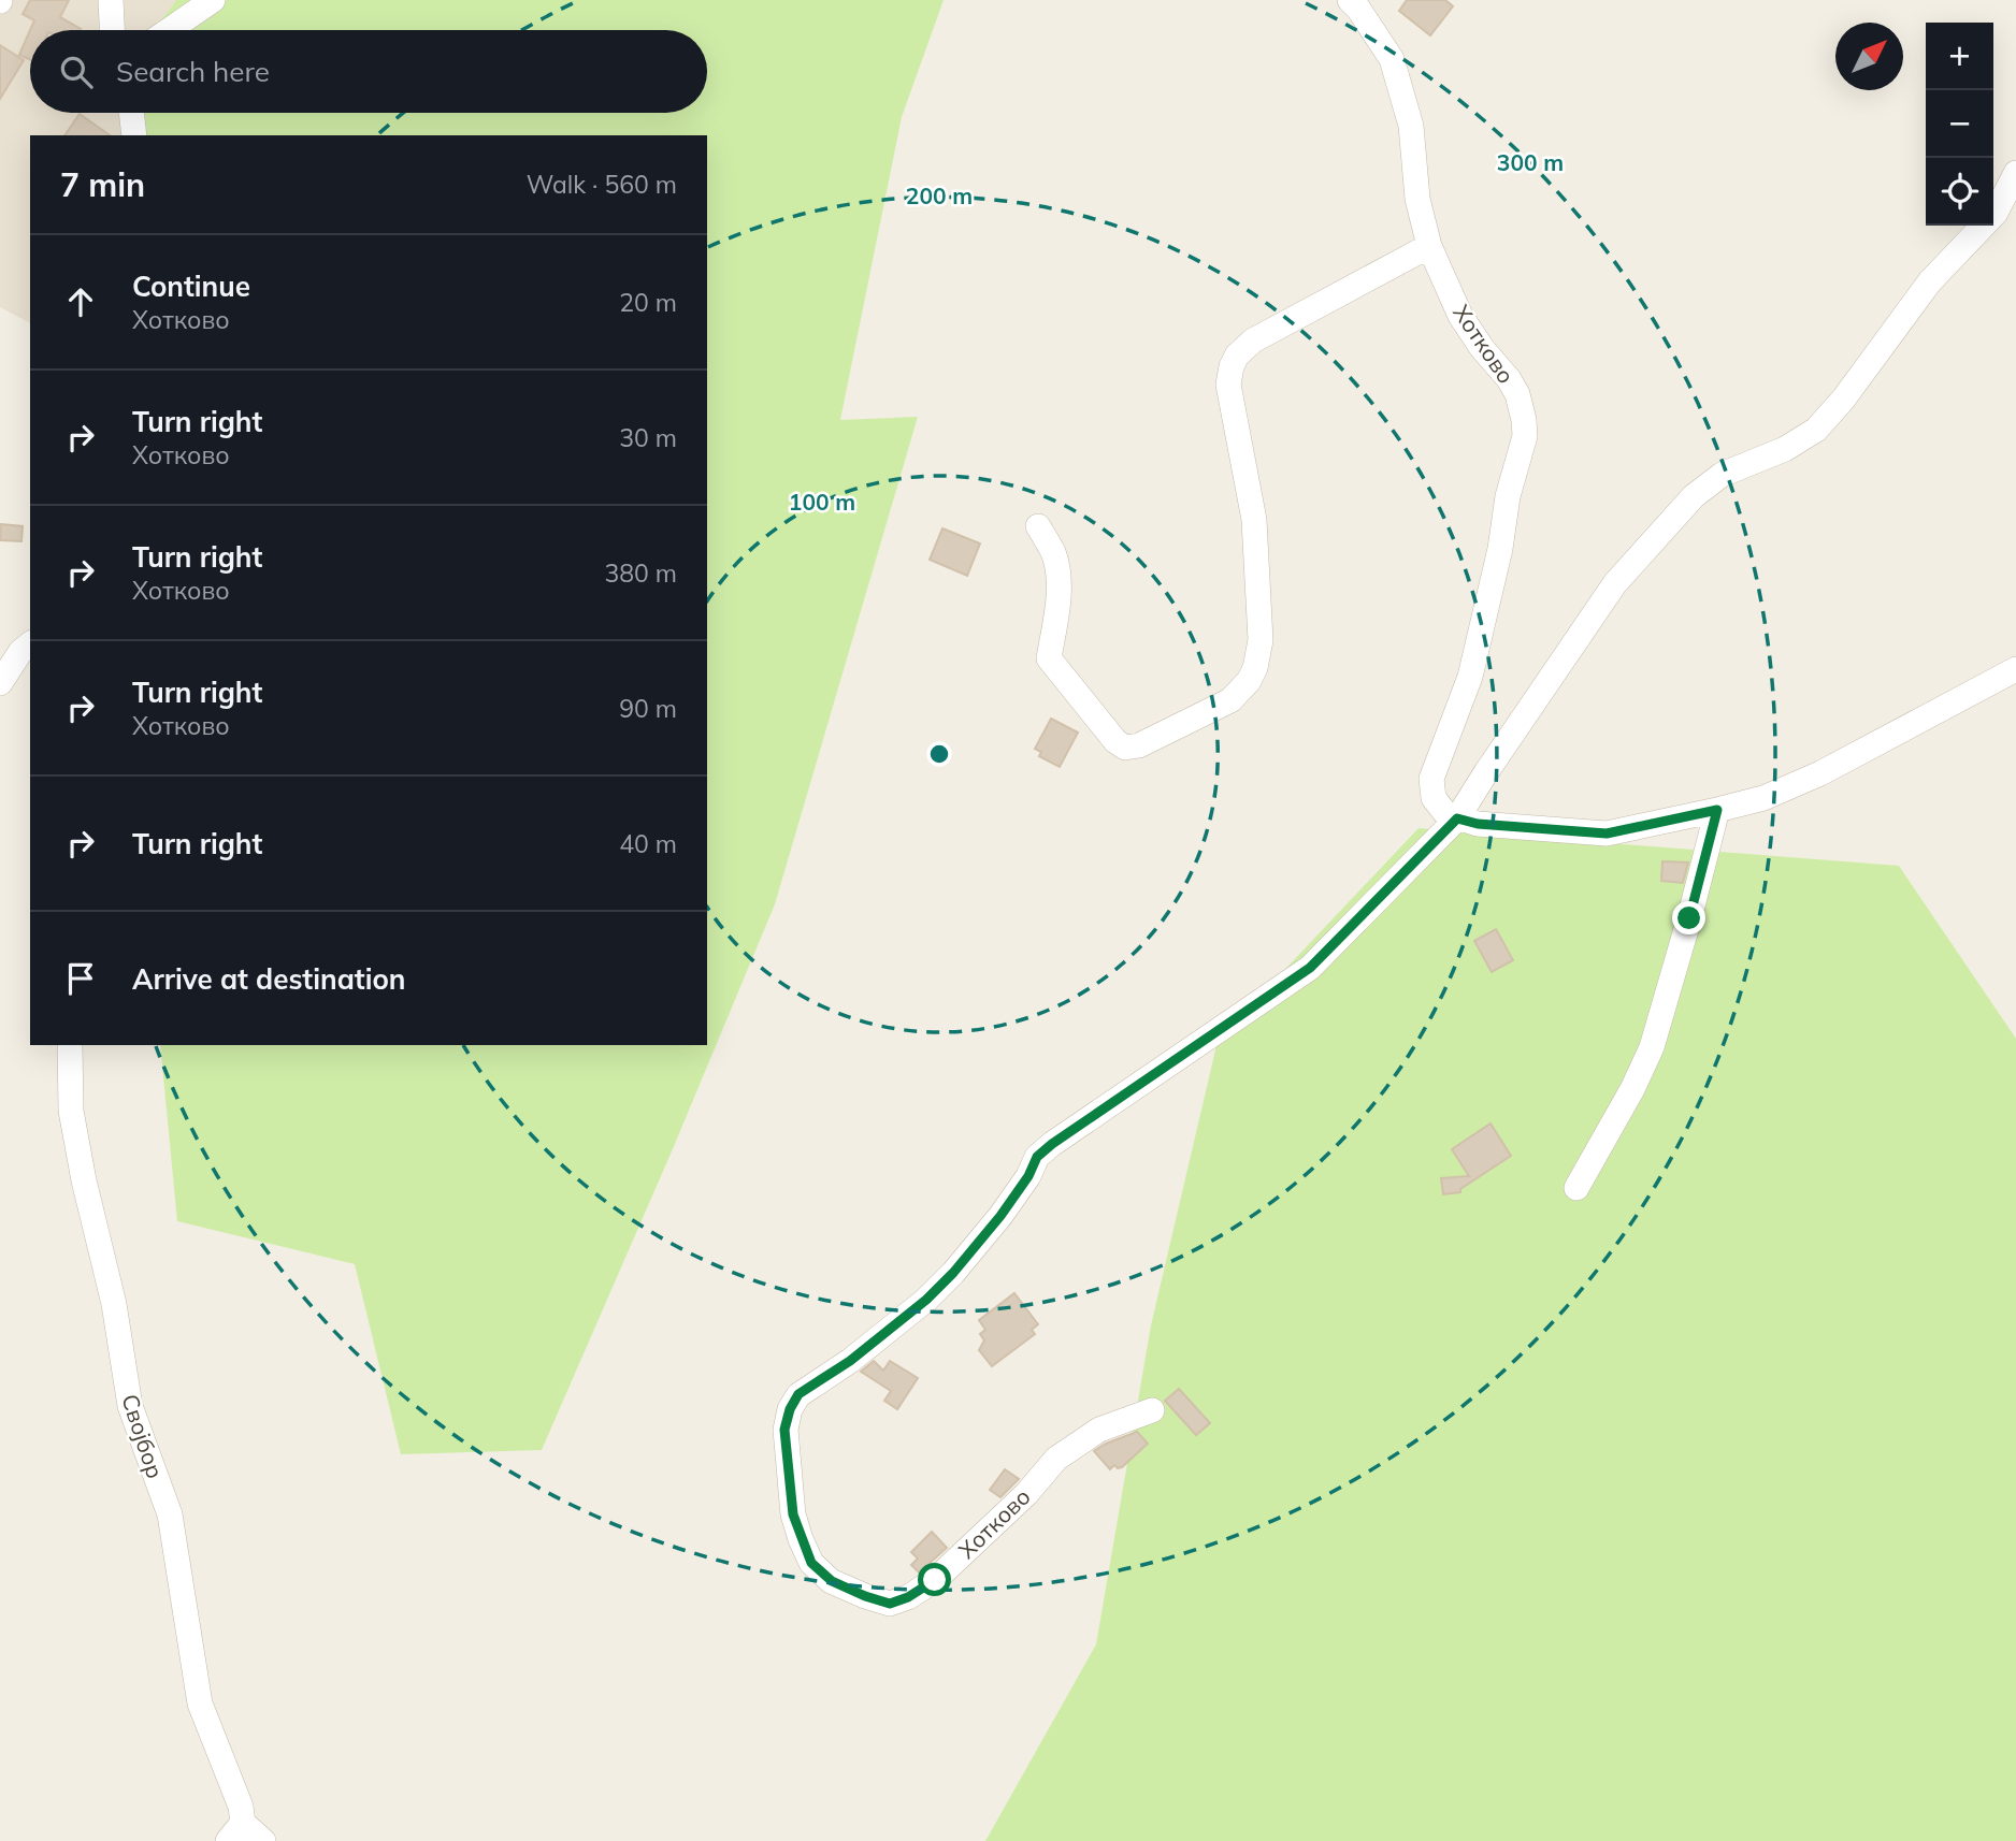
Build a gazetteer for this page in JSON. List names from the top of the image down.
{
  "streets": {
    "street": ["Хотково", "Својбор"]
  },
  "north": "top right",
  "page": {
    "map_buttons": ["+", "−"],
    "search": "Search here",
    "heading": ["7 min", "Walk · 560 m"],
    "list": [
      ["Continue", "Хотково", "20 m"],
      ["Turn right", "Хотково", "30 m"],
      ["Turn right", "Хотково", "380 m"],
      ["Turn right", "Хотково", "90 m"],
      ["Turn right", "40 m"],
      "Arrive at destination"
    ]
  },
  "rings": ["300 m", "200 m", "100 m"]
}
